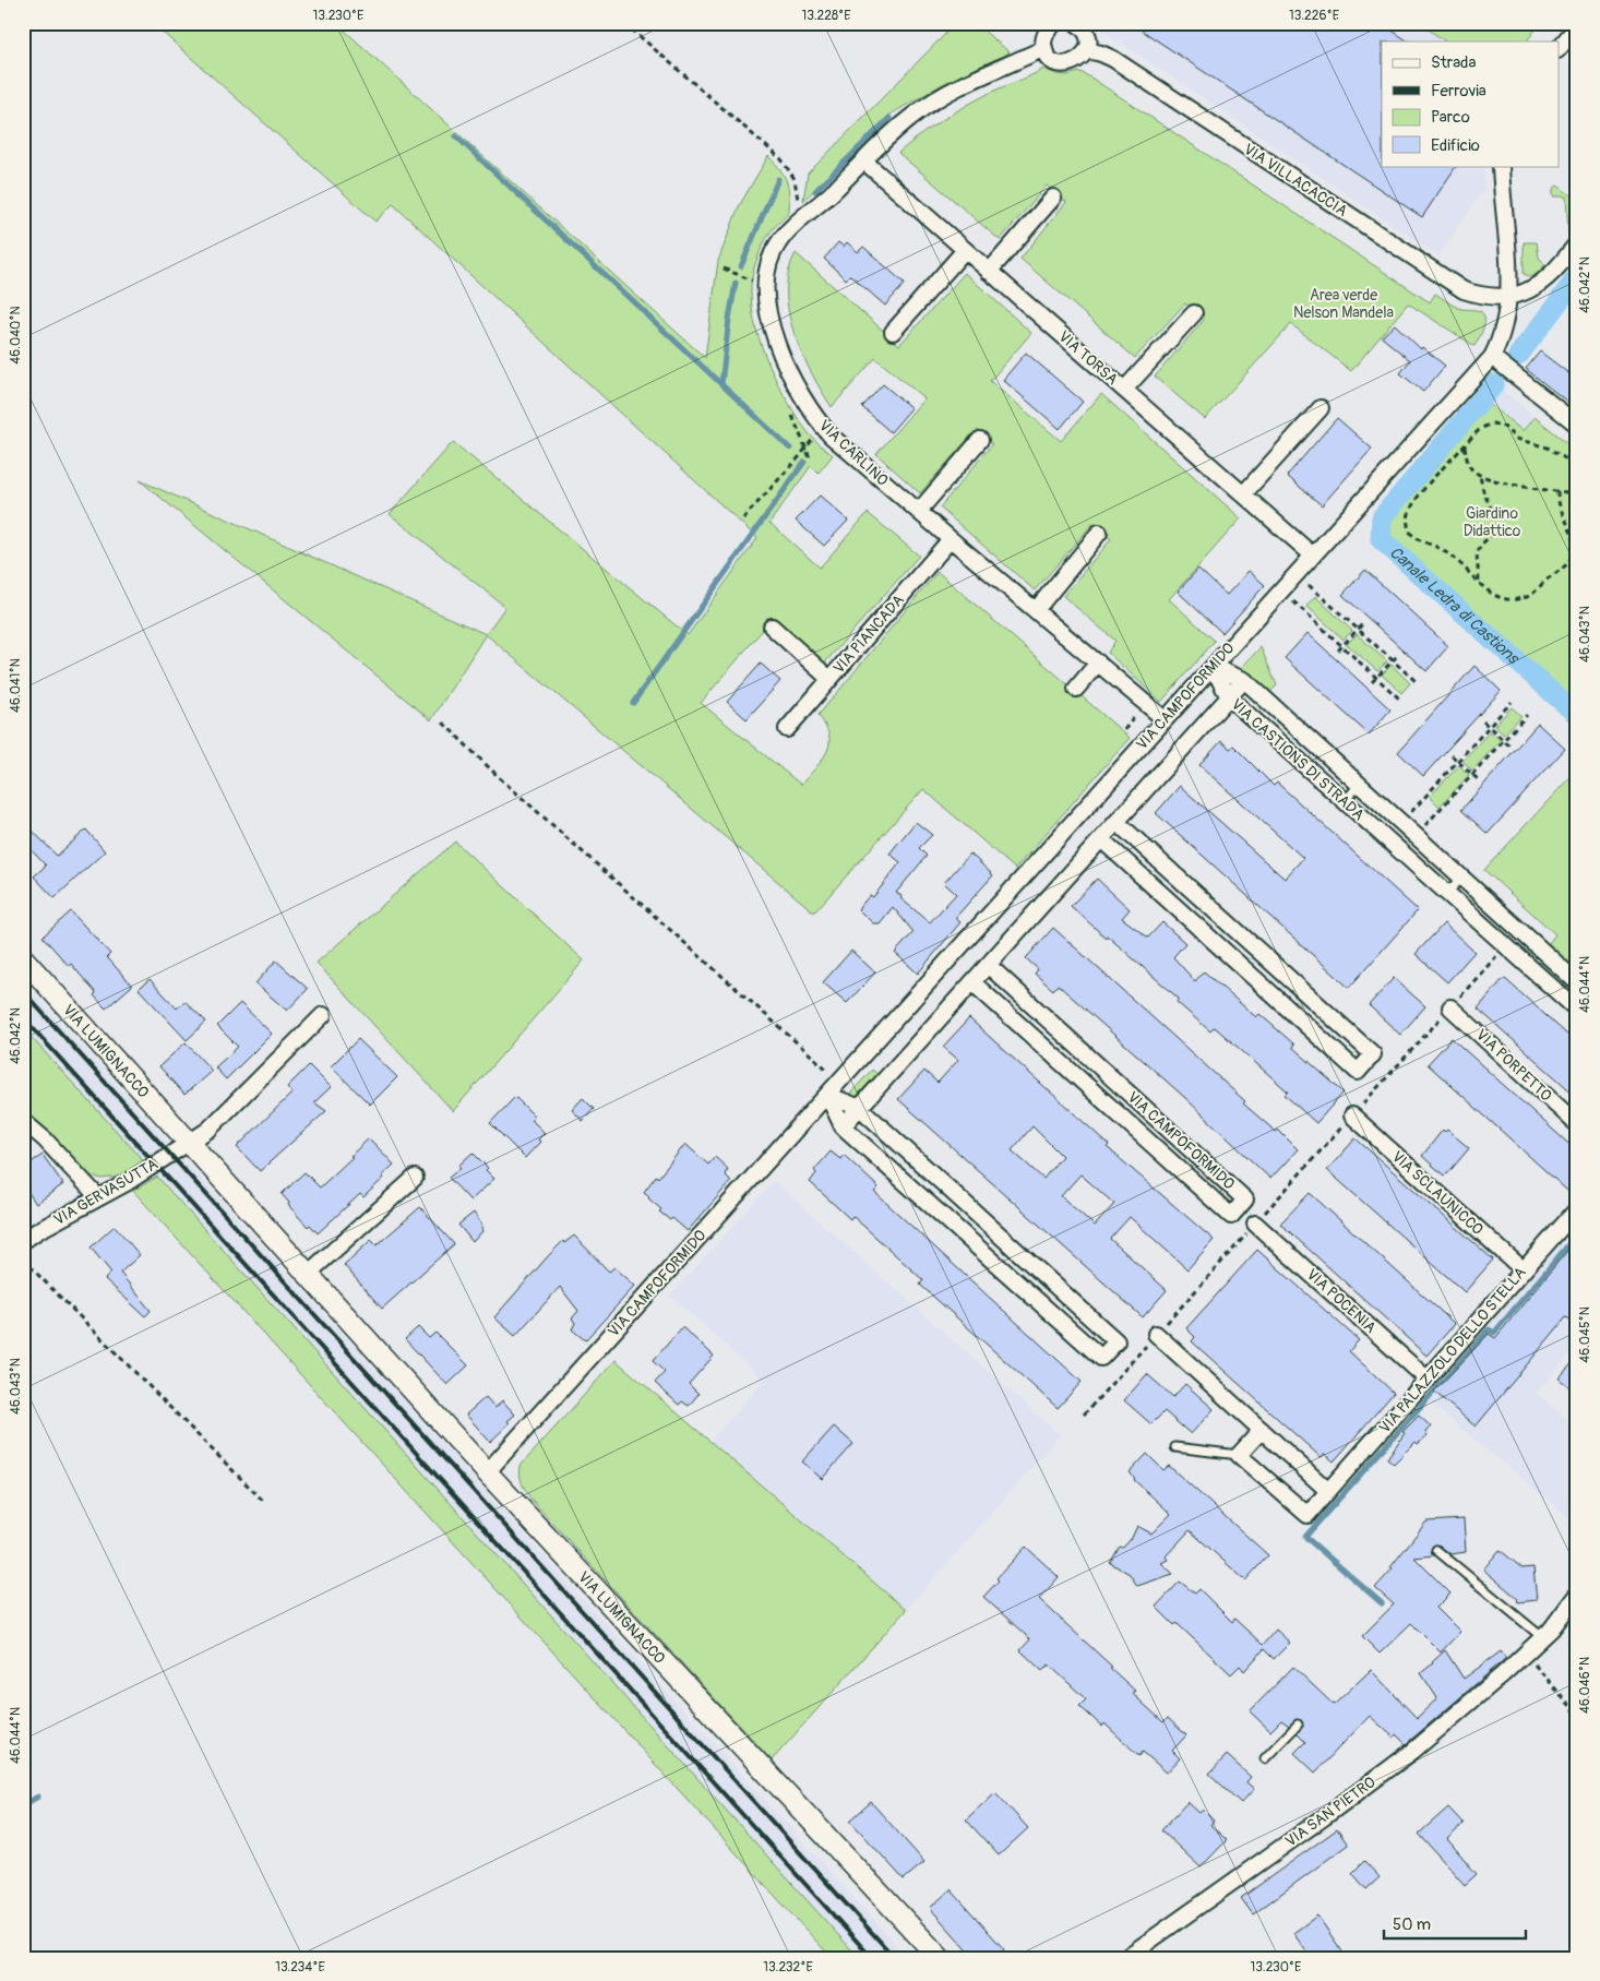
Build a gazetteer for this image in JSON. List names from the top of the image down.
{
  "streets": {
    "main road": ["VIA LUMIGNACCO"],
    "street": [
      "VIA VILLACACCIA",
      "VIA TORSA",
      "VIA CARLINO",
      "VIA PIANCADA",
      "VIA CAMPOFORMIDO",
      "VIA CASTIONS DI STRADA",
      "VIA PORPETTO",
      "VIA GERVASUTTA",
      "VIA SCLAUNICCO",
      "VIA POCENIA",
      "VIA PALAZZOLO DELLO STELLA",
      "VIA SAN PIETRO"
    ]
  },
  "crossings": [
    ["VIA VILLACACCIA", "VIA CAMPOFORMIDO"],
    ["VIA TORSA", "VIA CARLINO"],
    ["VIA TORSA", "VIA CAMPOFORMIDO"],
    ["VIA CARLINO", "VIA PIANCADA"],
    ["VIA CARLINO", "VIA CAMPOFORMIDO"],
    ["VIA CAMPOFORMIDO", "VIA CASTIONS DI STRADA"],
    ["VIA CAMPOFORMIDO", "VIA LUMIGNACCO"],
    ["VIA LUMIGNACCO", "VIA GERVASUTTA"],
    ["VIA SCLAUNICCO", "VIA PALAZZOLO DELLO STELLA"],
    ["VIA POCENIA", "VIA PALAZZOLO DELLO STELLA"]
  ],
  "water": ["Canale Ledra di Castions"],
  "parks": ["Area verde Nelson Mandela", "Giardino Didattico"],
  "legend": [
    "Strada",
    "Ferrovia",
    "Parco",
    "Edificio"
  ],
  "scale_bar": "50 m",
  "coordinates": [
    "13.230°E",
    "13.228°E",
    "13.226°E",
    "46.042°N",
    "46.040°N",
    "46.043°N",
    "46.041°N",
    "46.044°N",
    "46.045°N",
    "46.046°N",
    "13.234°E",
    "13.232°E"
  ]
}
